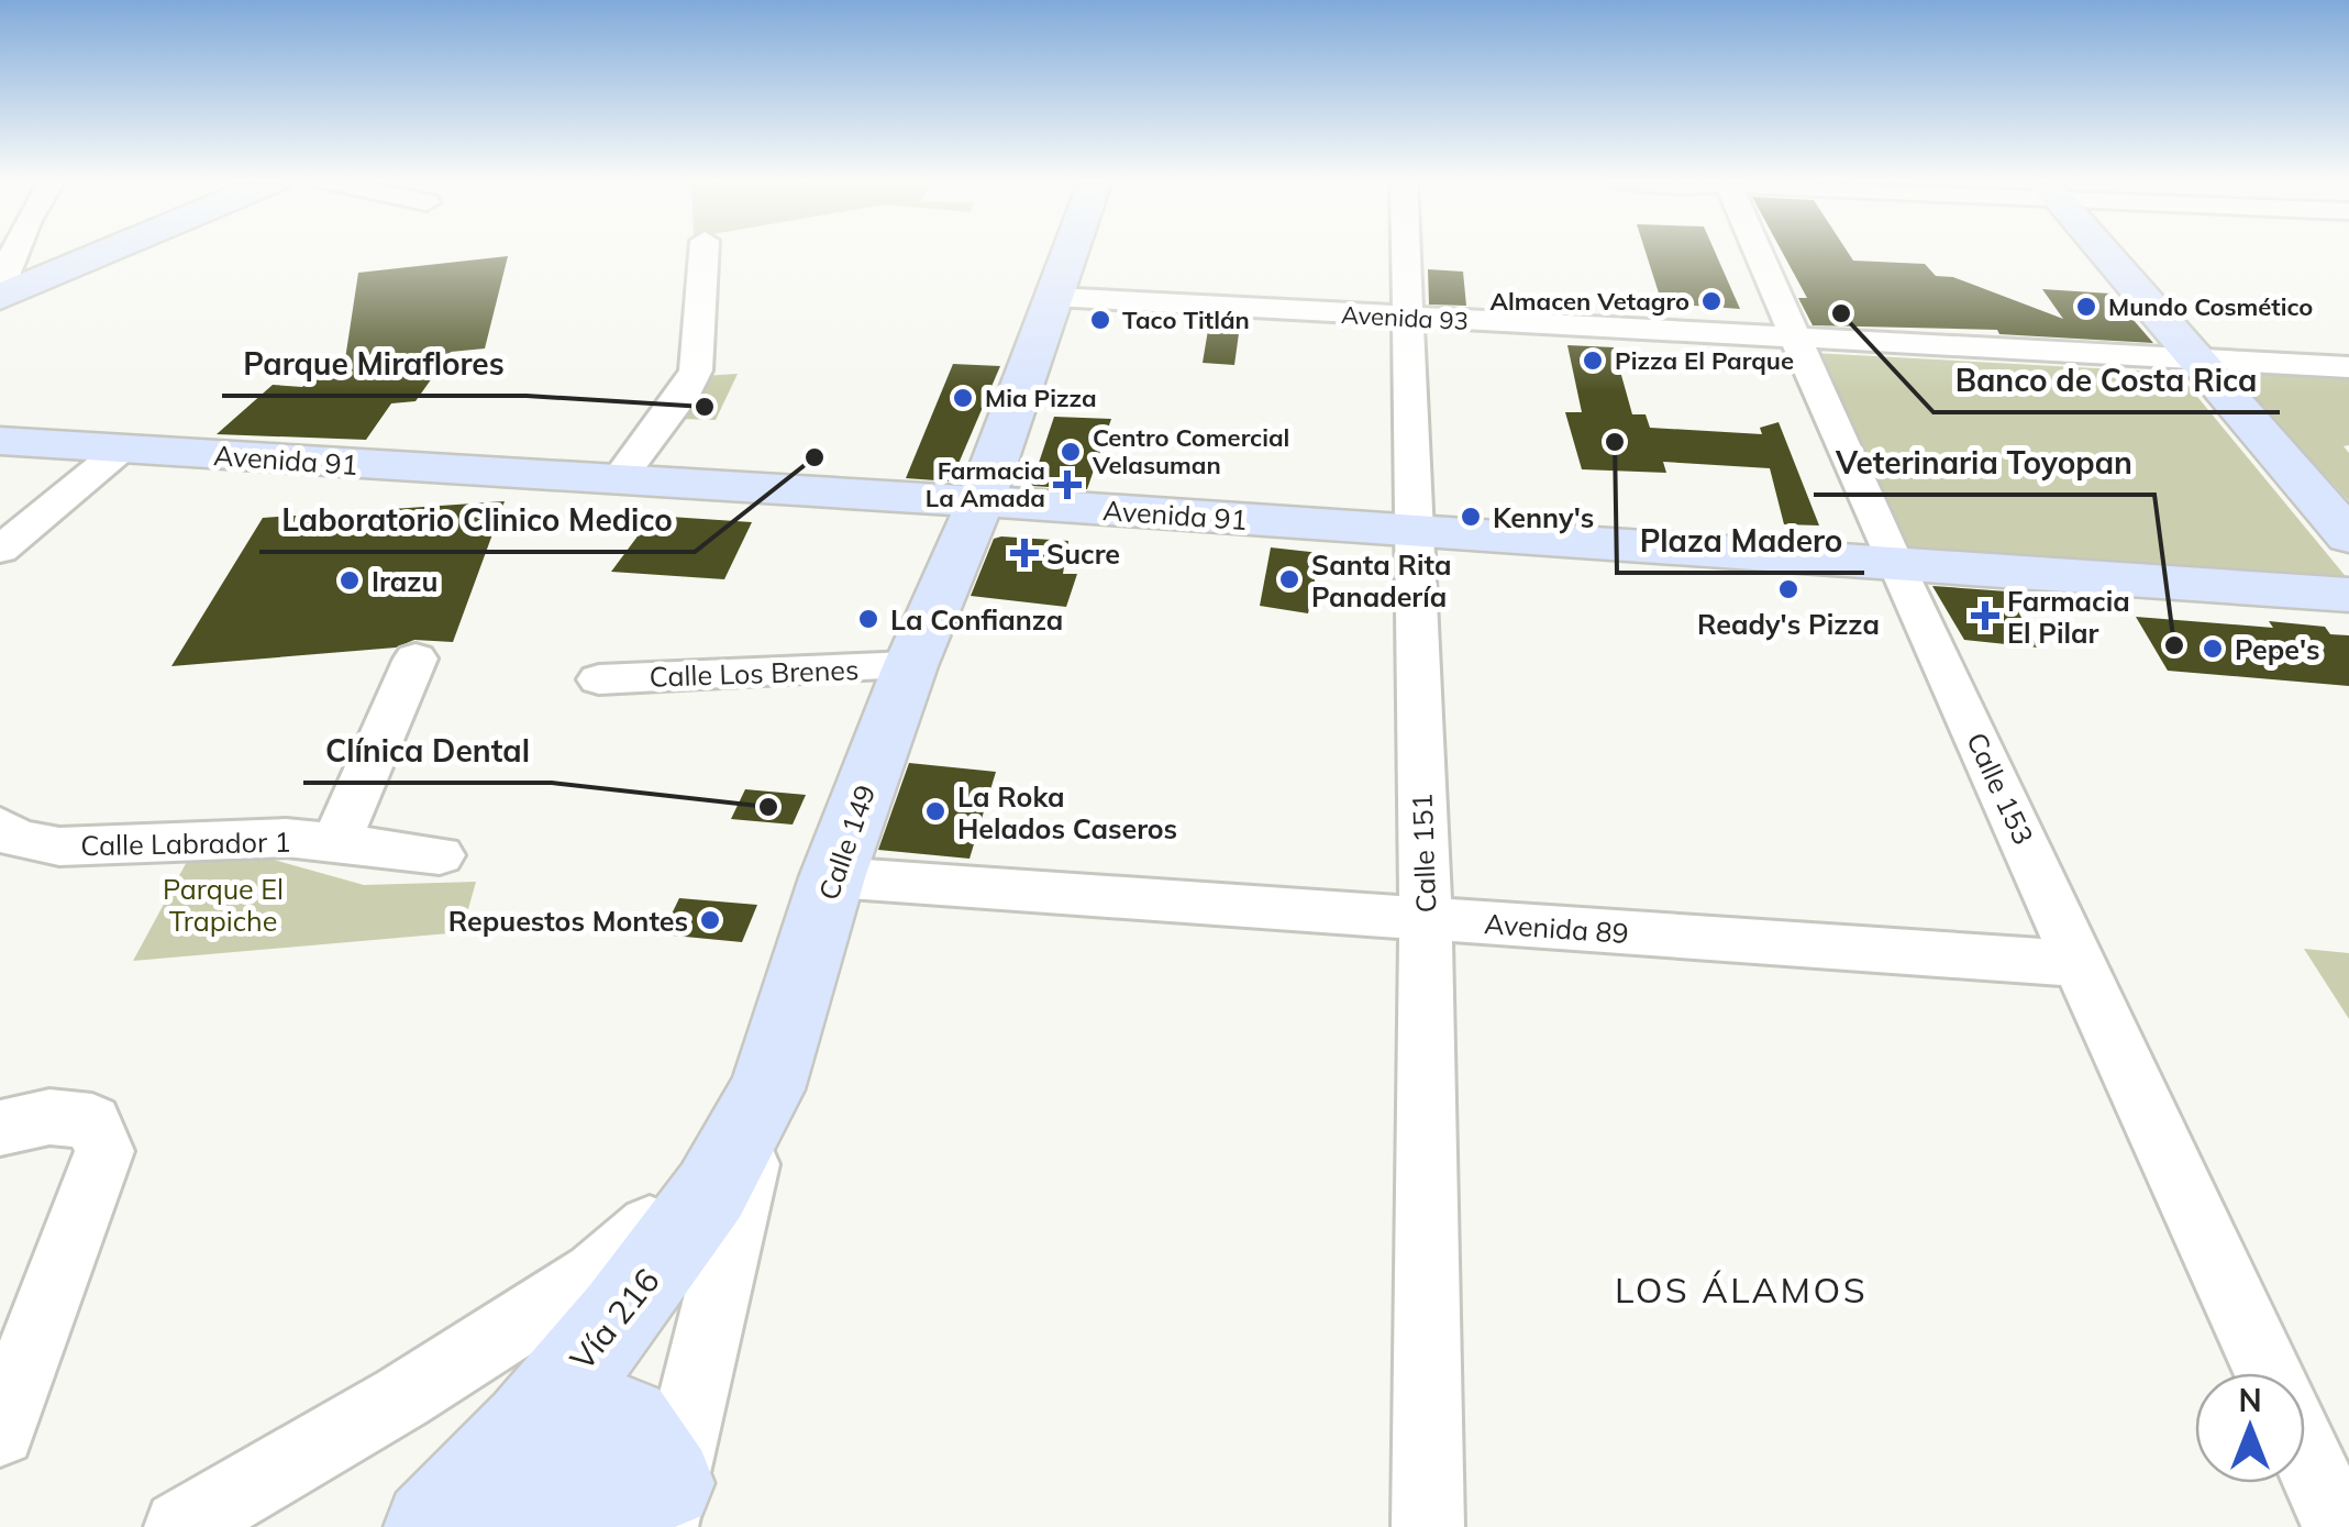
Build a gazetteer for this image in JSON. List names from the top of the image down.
{
  "streets": {
    "main road": ["Avenida 91", "Calle 149", "Vía 216"],
    "street": [
      "Avenida 93",
      "Calle Los Brenes",
      "Calle 153",
      "Calle Labrador 1",
      "Calle 151",
      "Avenida 89"
    ]
  },
  "crossings": [
    ["Avenida 93", "Calle 153"],
    ["Avenida 93", "Calle 149"],
    ["Avenida 93", "Calle 151"],
    ["Avenida 91", "Calle 153"],
    ["Avenida 91", "Calle 149"],
    ["Avenida 91", "Calle 151"],
    ["Calle Los Brenes", "Calle 149"],
    ["Calle 153", "Avenida 89"],
    ["Calle 149", "Avenida 89"],
    ["Calle 149", "Vía 216"],
    ["Calle 151", "Avenida 89"]
  ],
  "districts": ["LOS ÁLAMOS"],
  "parks": ["Parque El Trapiche"],
  "places": {
    "other": [
      "Almacen Vetagro",
      "Mundo Cosmético",
      "Banco de Costa Rica",
      "Taco Titlán",
      "Pizza El Parque",
      "Mia Pizza",
      "Parque Miraflores",
      "Plaza Madero",
      "Centro Comercial Velasuman",
      "Laboratorio Clinico Medico",
      "Kenny's",
      "Santa Rita Panadería",
      "Irazu",
      "Ready's Pizza",
      "La Confianza",
      "Veterinaria Toyopan",
      "Pepe's",
      "Clínica Dental",
      "La Roka Helados Caseros",
      "Repuestos Montes"
    ],
    "health": ["Farmacia La Amada", "Sucre", "Farmacia El Pilar"]
  },
  "north": "top"
}
